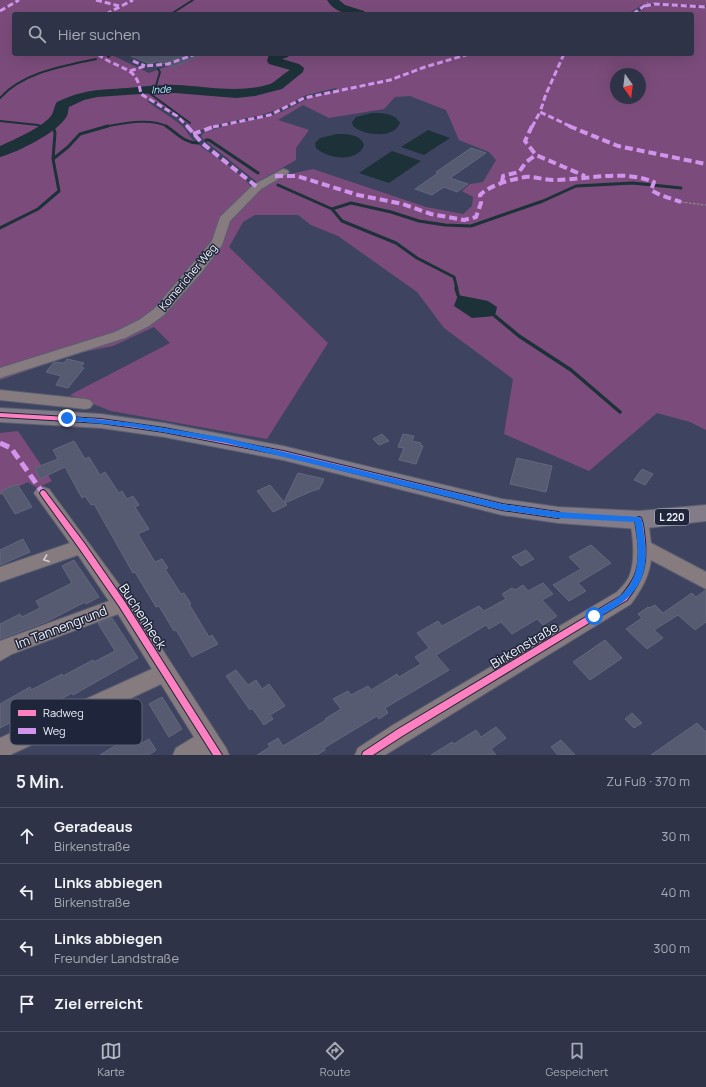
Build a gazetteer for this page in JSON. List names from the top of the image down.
{
  "streets": {
    "main road": ["L 220"],
    "street": [
      "Komericher Weg",
      "Buchenheck",
      "Im Tannengrund",
      "Birkenstraße"
    ]
  },
  "crossings": [
    ["L 220", "Birkenstraße"],
    ["Buchenheck", "Im Tannengrund"]
  ],
  "water": ["Inde"],
  "legend": ["Radweg", "Weg"],
  "north": "bottom",
  "page": {
    "search": "Hier suchen",
    "heading": ["5 Min.", "Zu Fuß · 370 m"],
    "list": [
      ["Geradeaus", "Birkenstraße", "30 m"],
      ["Links abbiegen", "Birkenstraße", "40 m"],
      ["Links abbiegen", "Freunder Landstraße", "300 m"],
      "Ziel erreicht"
    ],
    "nav": ["Karte", "Route", "Gespeichert"]
  }
}
